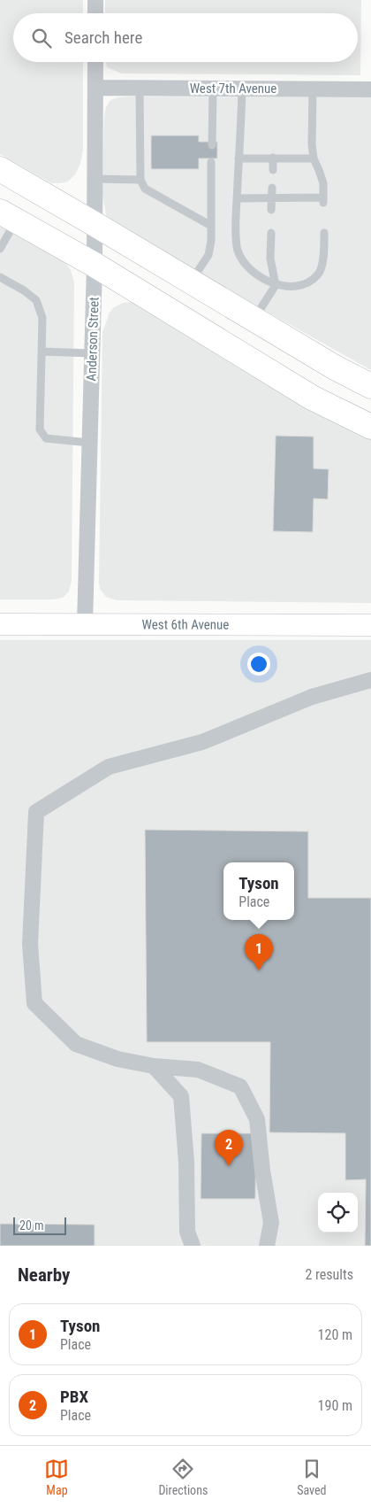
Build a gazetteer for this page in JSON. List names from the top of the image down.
{
  "streets": {
    "street": ["West 7th Avenue", "Anderson Street", "West 6th Avenue"]
  },
  "crossings": [
    ["West 7th Avenue", "Anderson Street"],
    ["Anderson Street", "West 6th Avenue"]
  ],
  "scale_bar": "20 m",
  "page": {
    "search": "Search here",
    "popup": ["Tyson", "Place"],
    "pins": ["1", "2"],
    "scale": "20 m",
    "heading": ["Nearby", "2 results"],
    "list": [
      {
        "mark": "1",
        "name": "Tyson",
        "note": "Place",
        "value": "120 m"
      },
      {
        "mark": "2",
        "name": "PBX",
        "note": "Place",
        "value": "190 m"
      }
    ],
    "nav": ["Map", "Directions", "Saved"]
  }
}
